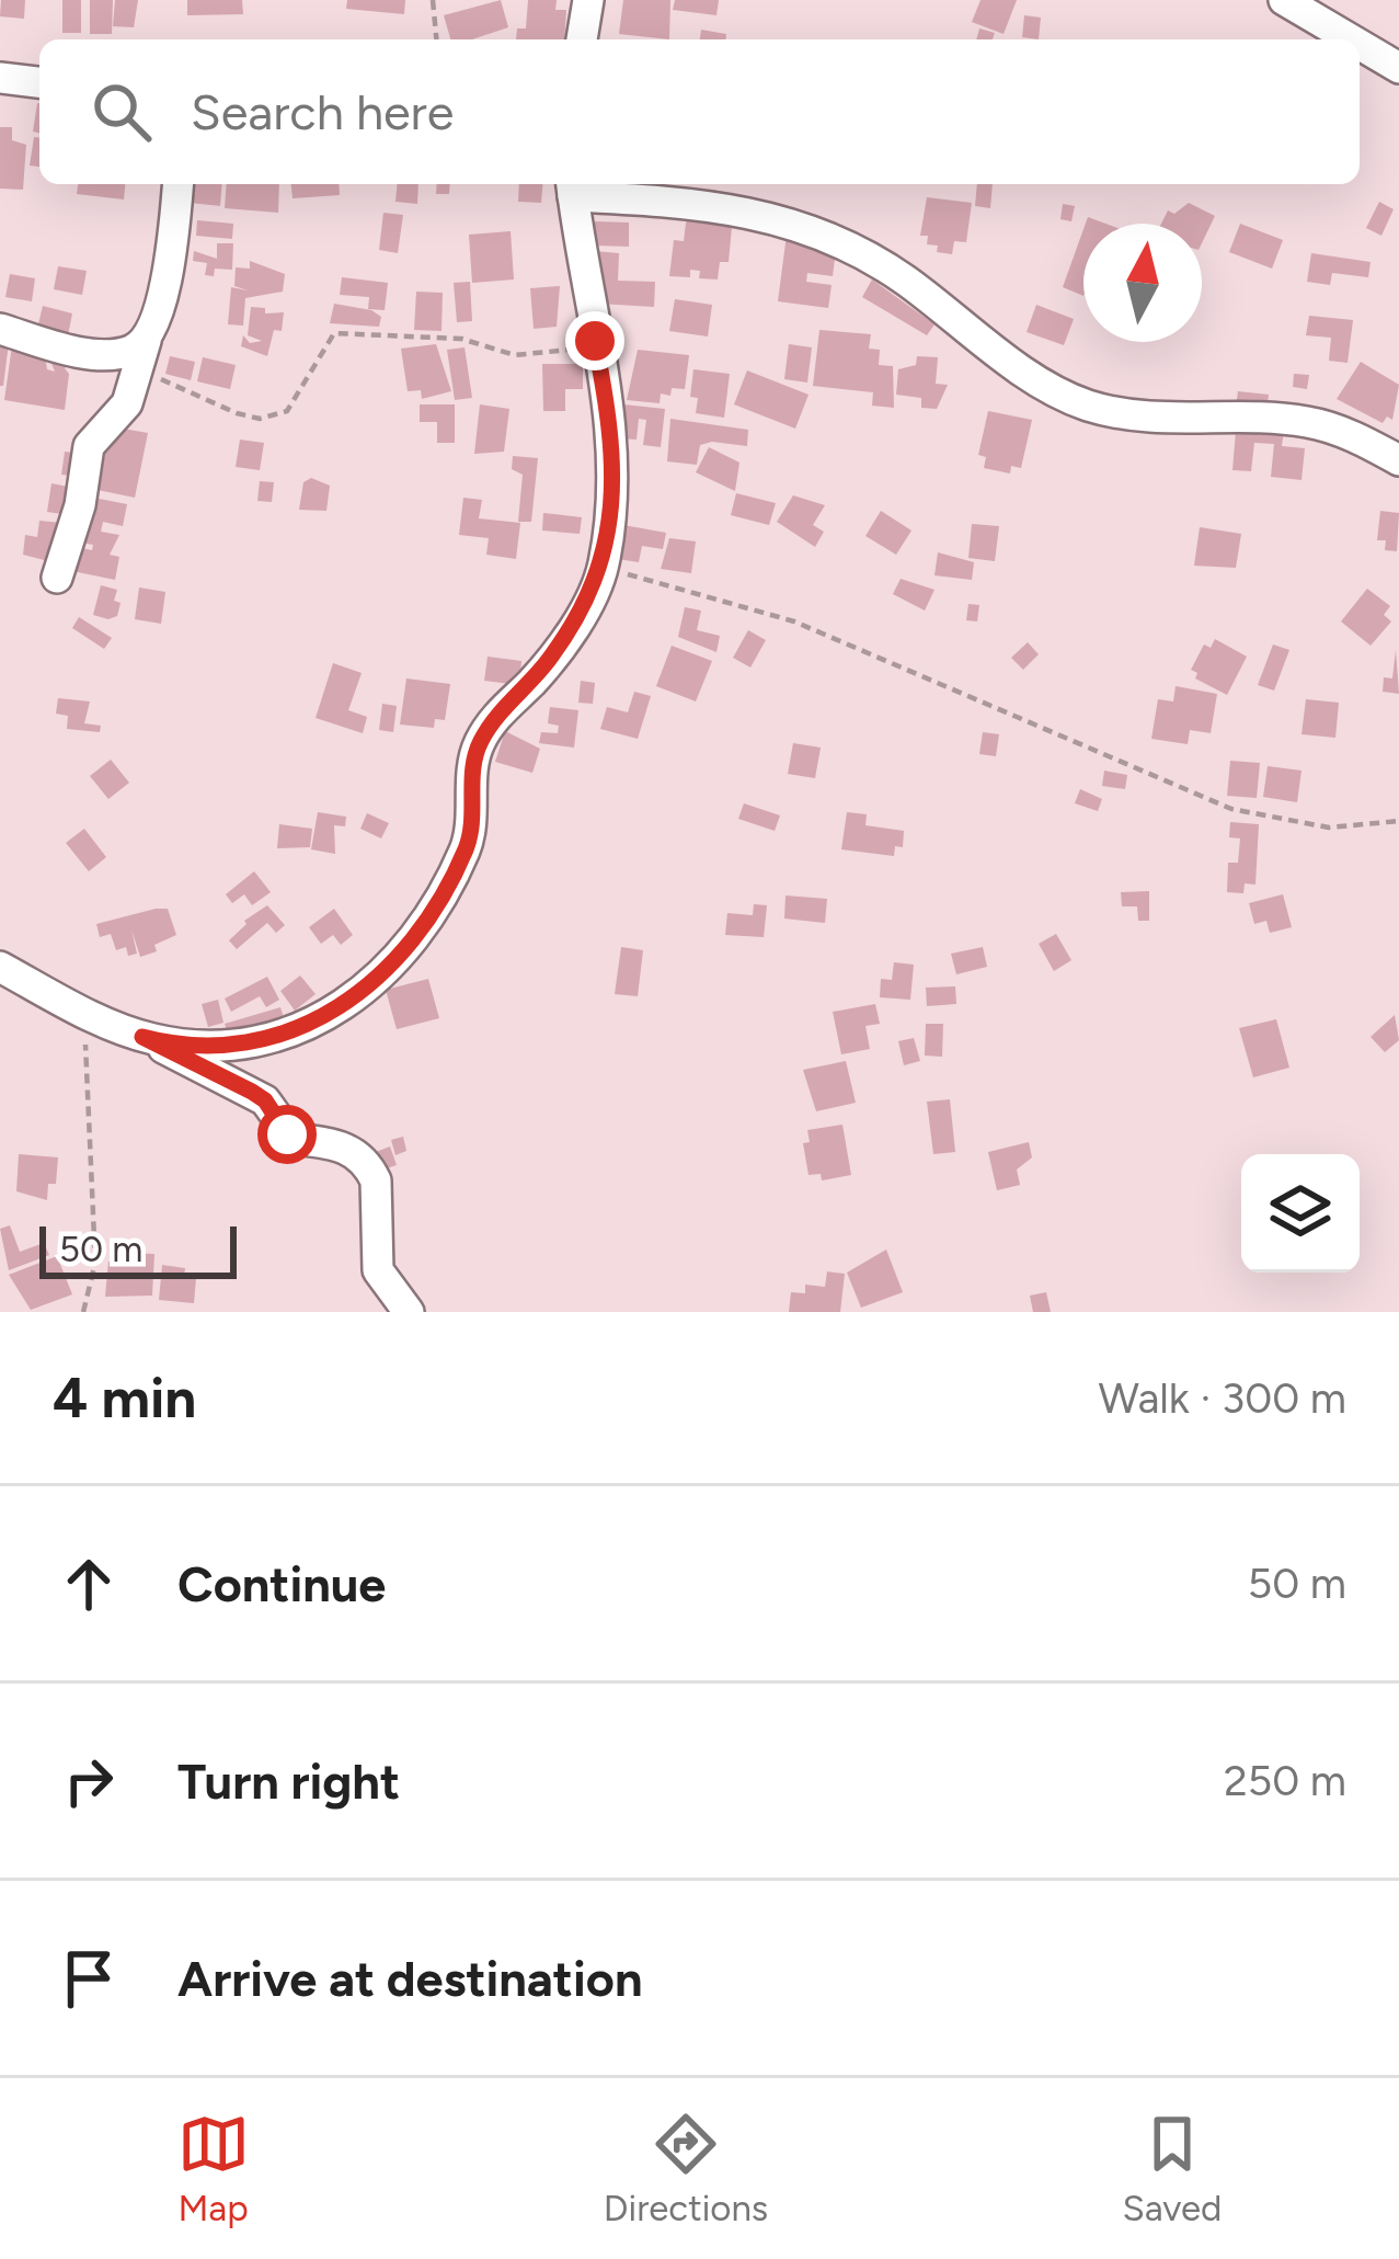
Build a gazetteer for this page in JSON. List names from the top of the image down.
{
  "scale_bar": "50 m",
  "north": "top",
  "page": {
    "search": "Search here",
    "scale": "50 m",
    "heading": ["4 min", "Walk · 300 m"],
    "list": [
      ["Continue", "50 m"],
      ["Turn right", "250 m"],
      "Arrive at destination"
    ],
    "nav": ["Map", "Directions", "Saved"]
  }
}
